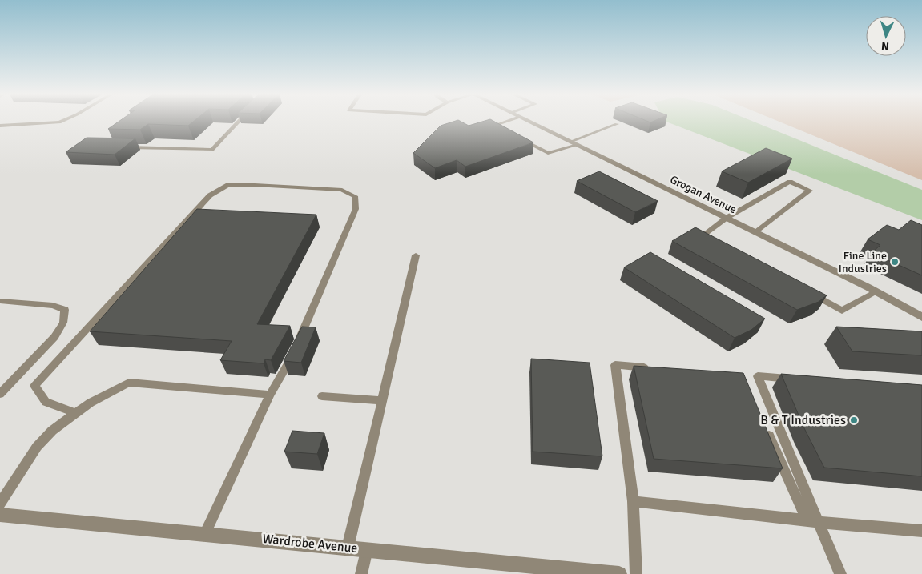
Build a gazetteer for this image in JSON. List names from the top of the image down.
{
  "streets": {
    "street": ["Grogan Avenue", "Wardrobe Avenue"]
  },
  "places": ["Fine Line Industries", "B & T Industries"],
  "north": "bottom"
}
